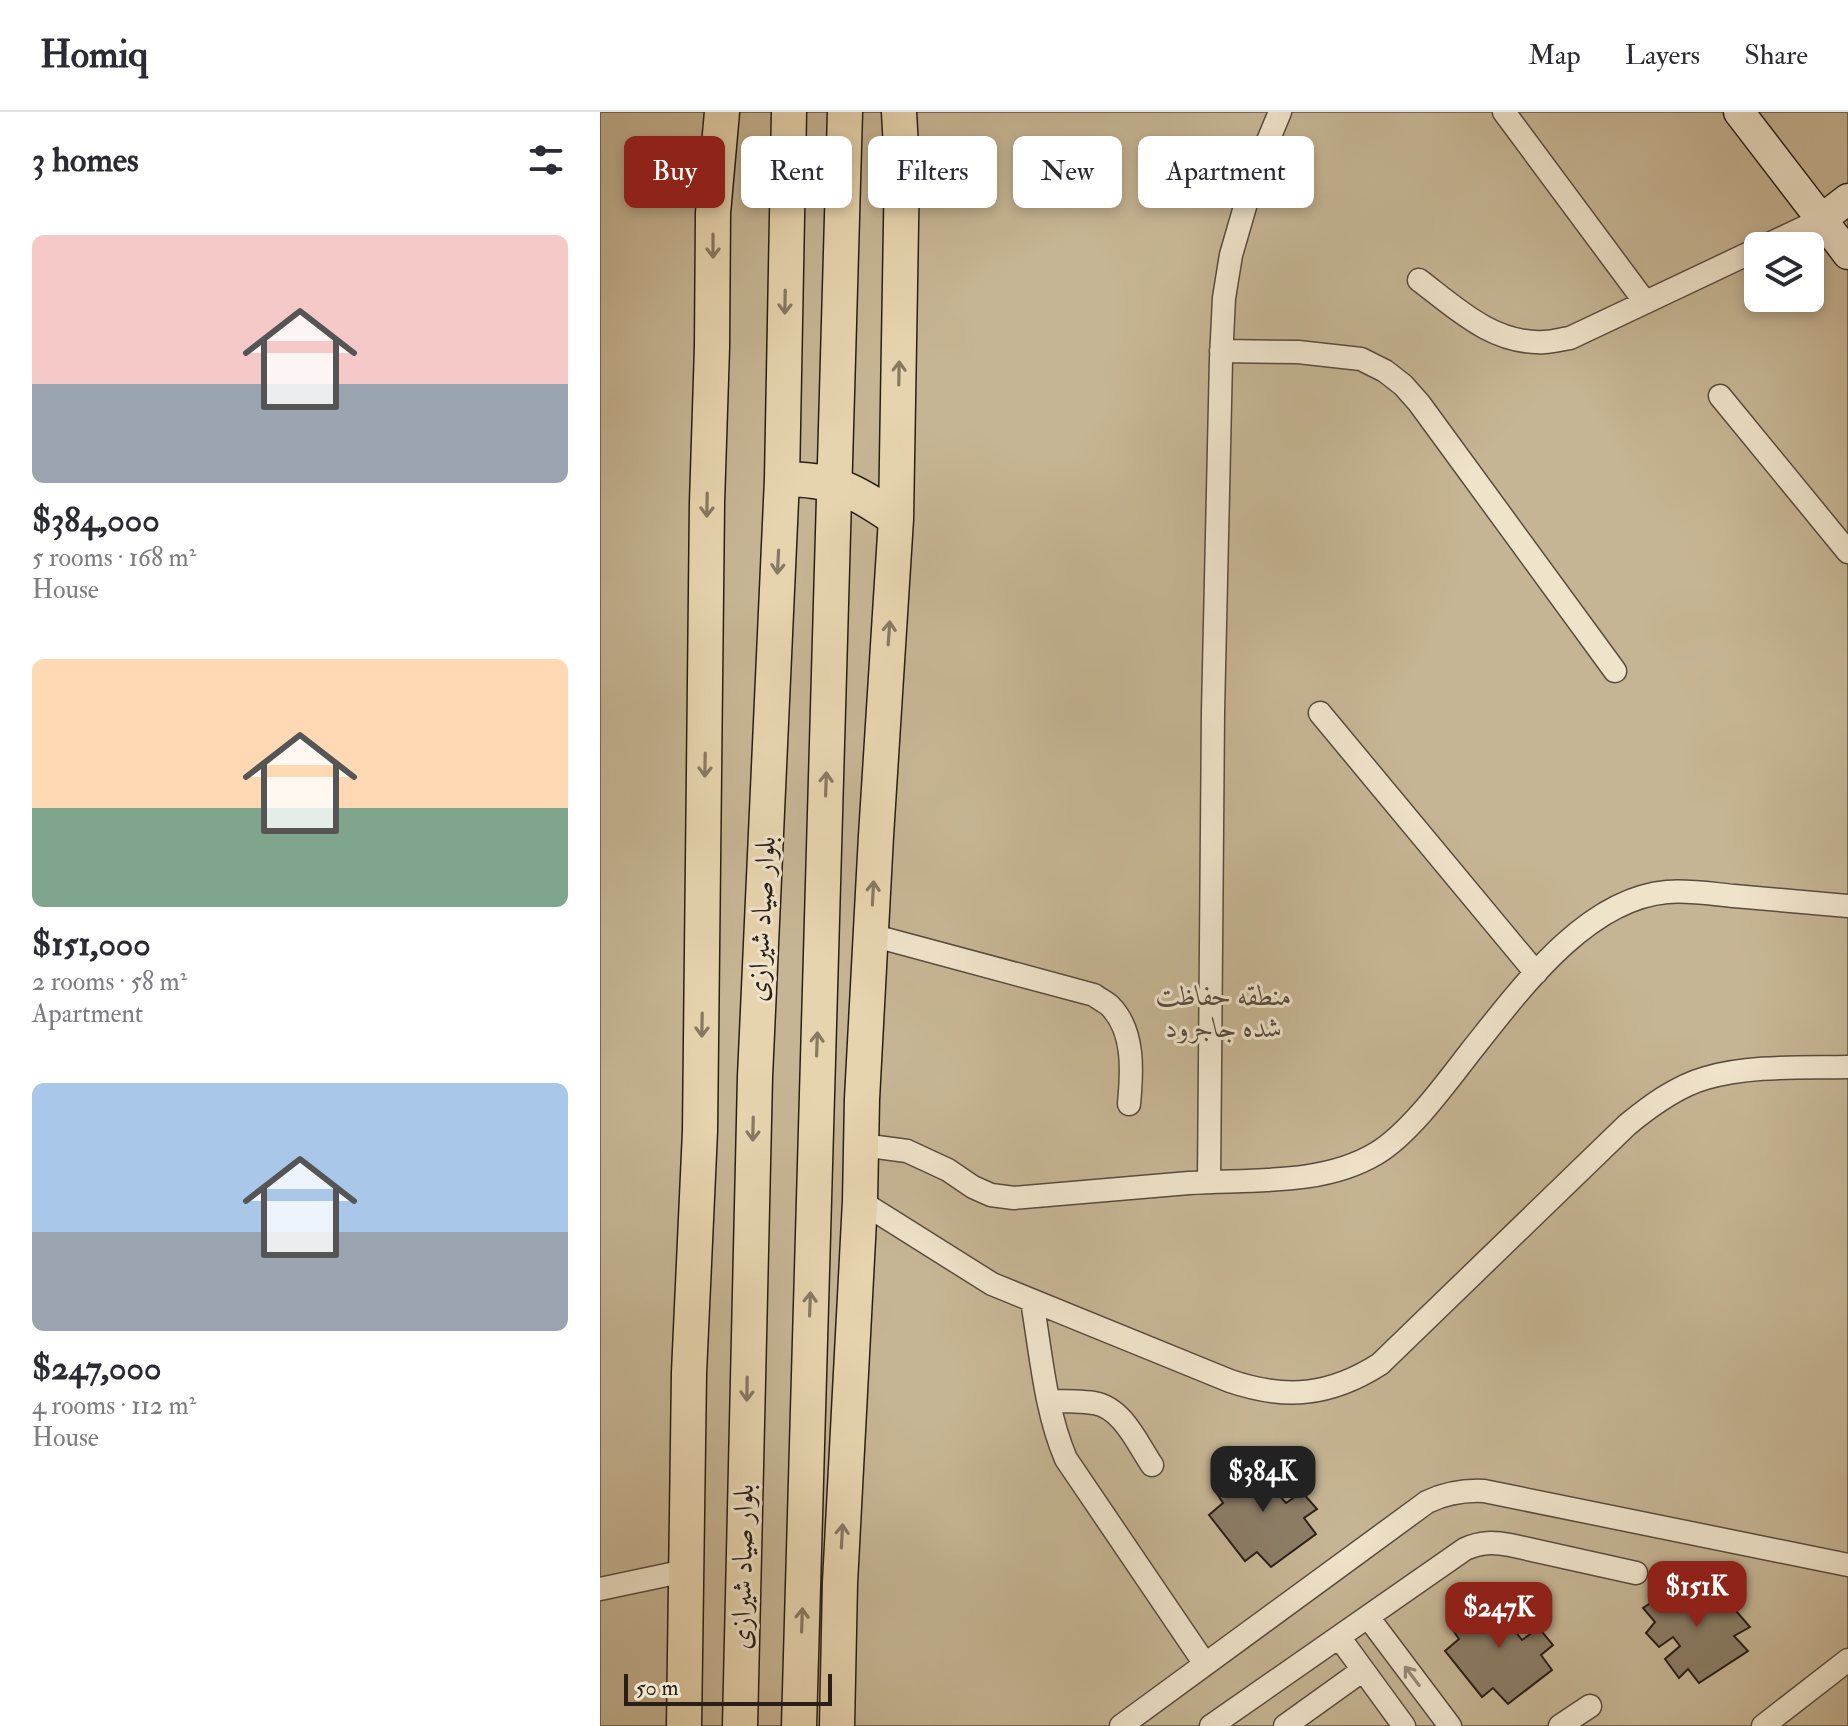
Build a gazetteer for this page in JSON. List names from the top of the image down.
{
  "streets": {
    "main road": ["بلوار صیاد شیرازی"]
  },
  "parks": ["منطقه حفاظت شده جاجرود"],
  "scale_bar": "50 m",
  "page": {
    "header": "Homiq",
    "nav": ["Map", "Layers", "Share"],
    "heading": "3 homes",
    "chip": [
      "Buy",
      "Rent",
      "Filters",
      "New",
      "Apartment"
    ],
    "list": [
      {
        "name": "$384,000",
        "note": "5 rooms · 168 m² · House"
      },
      {
        "name": "$151,000",
        "note": "2 rooms · 58 m² · Apartment"
      },
      {
        "name": "$247,000",
        "note": "4 rooms · 112 m² · House"
      }
    ],
    "price": ["$384K", "$151K", "$247K"],
    "scale": "50 m"
  }
}
